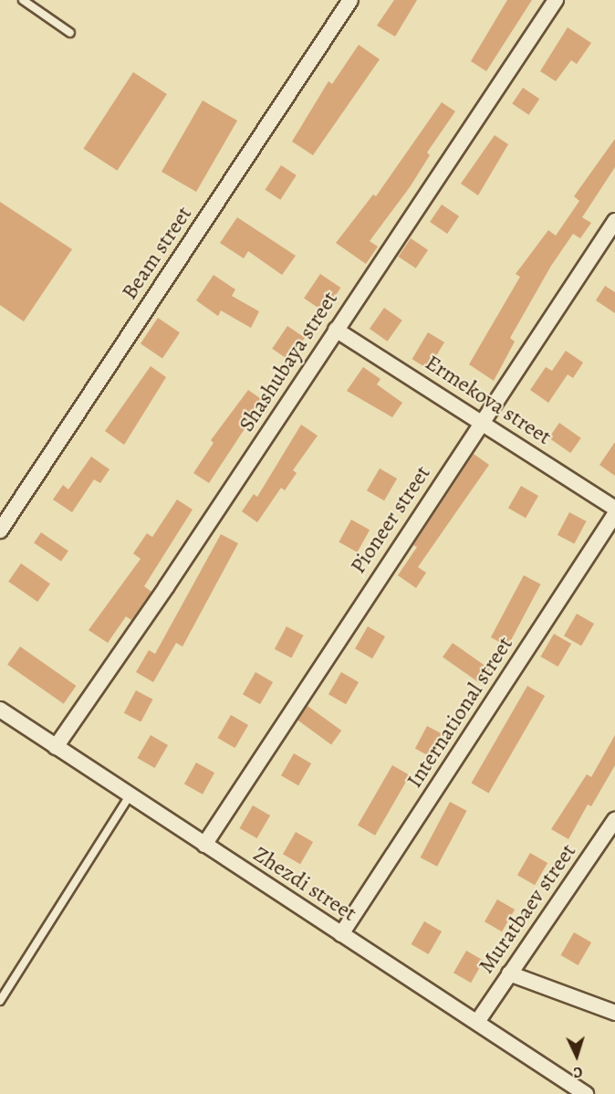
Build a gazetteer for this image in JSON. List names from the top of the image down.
{
  "streets": {
    "street": [
      "Beam street",
      "Shashubaya street",
      "Ermekova street",
      "Pioneer street",
      "International street",
      "Zhezdi street",
      "Muratbaev street"
    ]
  },
  "crossings": [
    ["Shashubaya street", "Ermekova street"],
    ["Shashubaya street", "Zhezdi street"],
    ["Ermekova street", "Pioneer street"],
    ["Pioneer street", "Zhezdi street"],
    ["International street", "Zhezdi street"],
    ["Zhezdi street", "Muratbaev street"]
  ],
  "north": "bottom"
}
